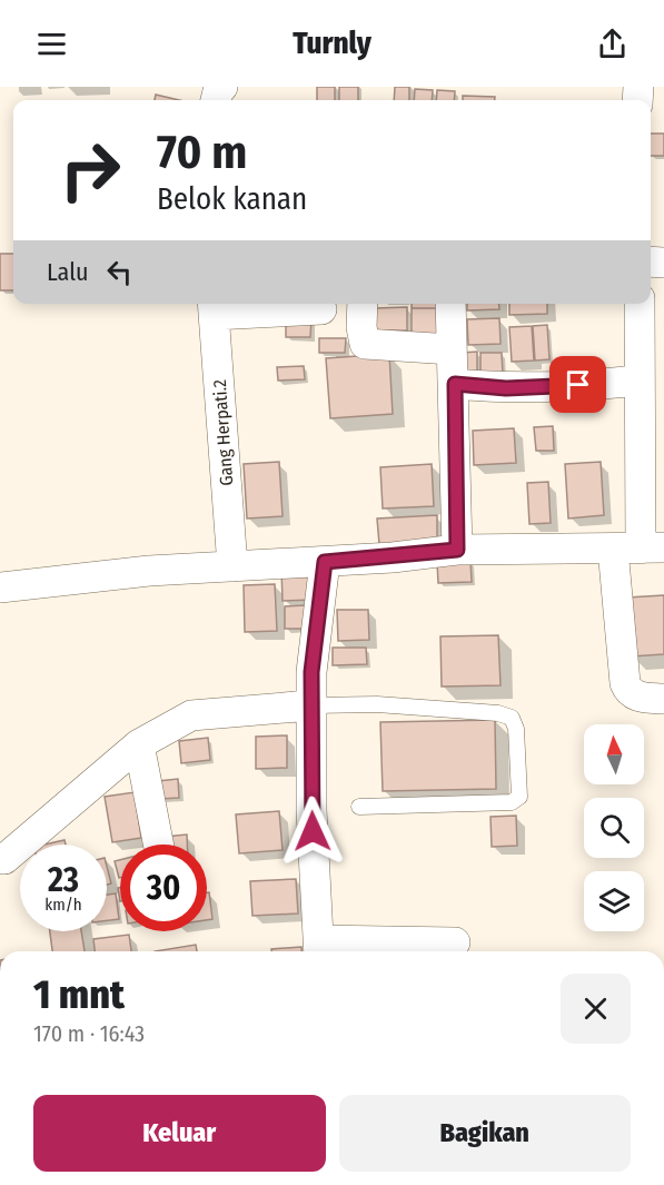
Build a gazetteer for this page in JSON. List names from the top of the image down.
{
  "streets": {
    "street": ["Gang Herpati.2"]
  },
  "north": "top",
  "page": {
    "header": "Turnly",
    "turn": ["70 m", "Belok kanan"],
    "then": "Lalu",
    "speed": "23 km/h",
    "limit": "30",
    "heading": ["1 mnt", "170 m · 16:43"],
    "buttons": ["Keluar", "Bagikan"]
  }
}
